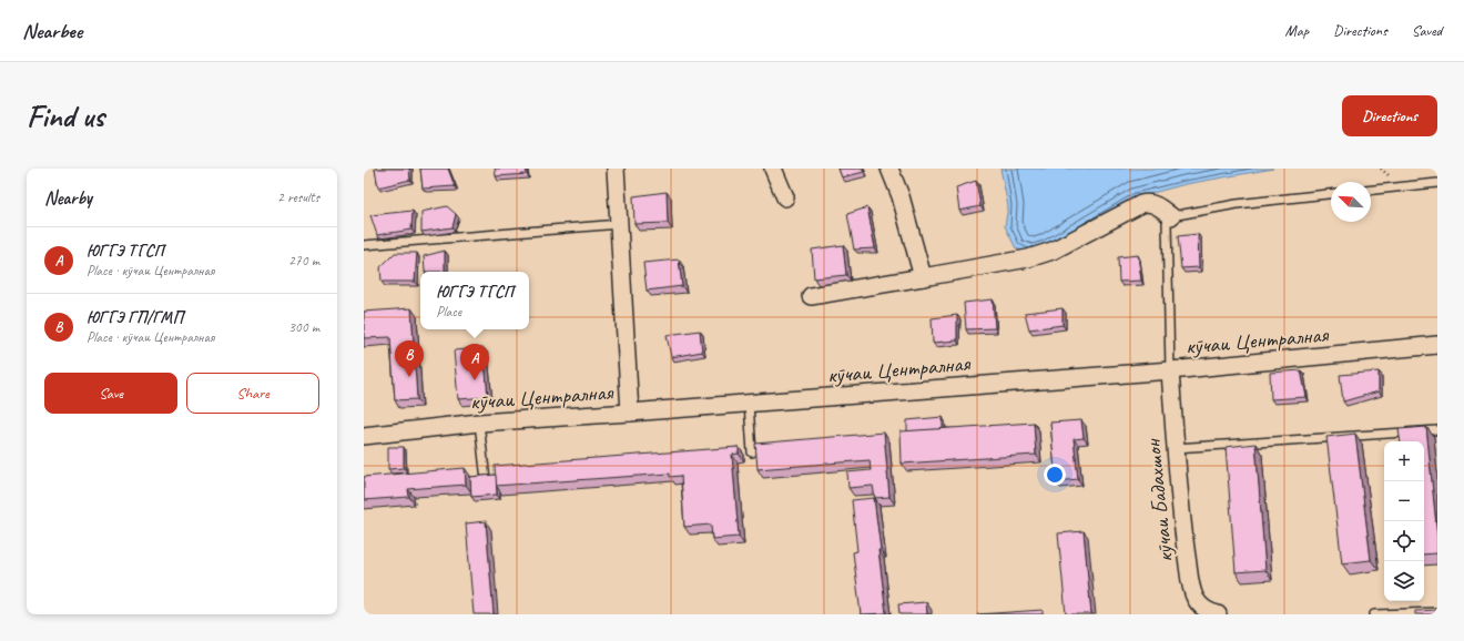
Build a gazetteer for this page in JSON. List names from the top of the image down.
{
  "streets": {
    "street": ["кӯчаи Централная", "кӯчаи Бадахшон"]
  },
  "crossings": [
    ["кӯчаи Централная", "кӯчаи Бадахшон"]
  ],
  "north": "top left",
  "page": {
    "header": "Nearbee",
    "nav": ["Map", "Directions", "Saved"],
    "buttons": [
      "Directions",
      ["Save", "Share"]
    ],
    "title": "Find us",
    "heading": ["Nearby", "2 results"],
    "list": [
      {
        "mark": "A",
        "name": "ЮГГЭ ТГСП",
        "note": "Place · кӯчаи Централная",
        "value": "270 m"
      },
      {
        "mark": "B",
        "name": "ЮГГЭ ГП/ГМП",
        "note": "Place · кӯчаи Централная",
        "value": "300 m"
      }
    ],
    "popup": ["ЮГГЭ ТГСП", "Place"],
    "pins": ["B", "A"],
    "map_buttons": ["+", "−"]
  }
}
